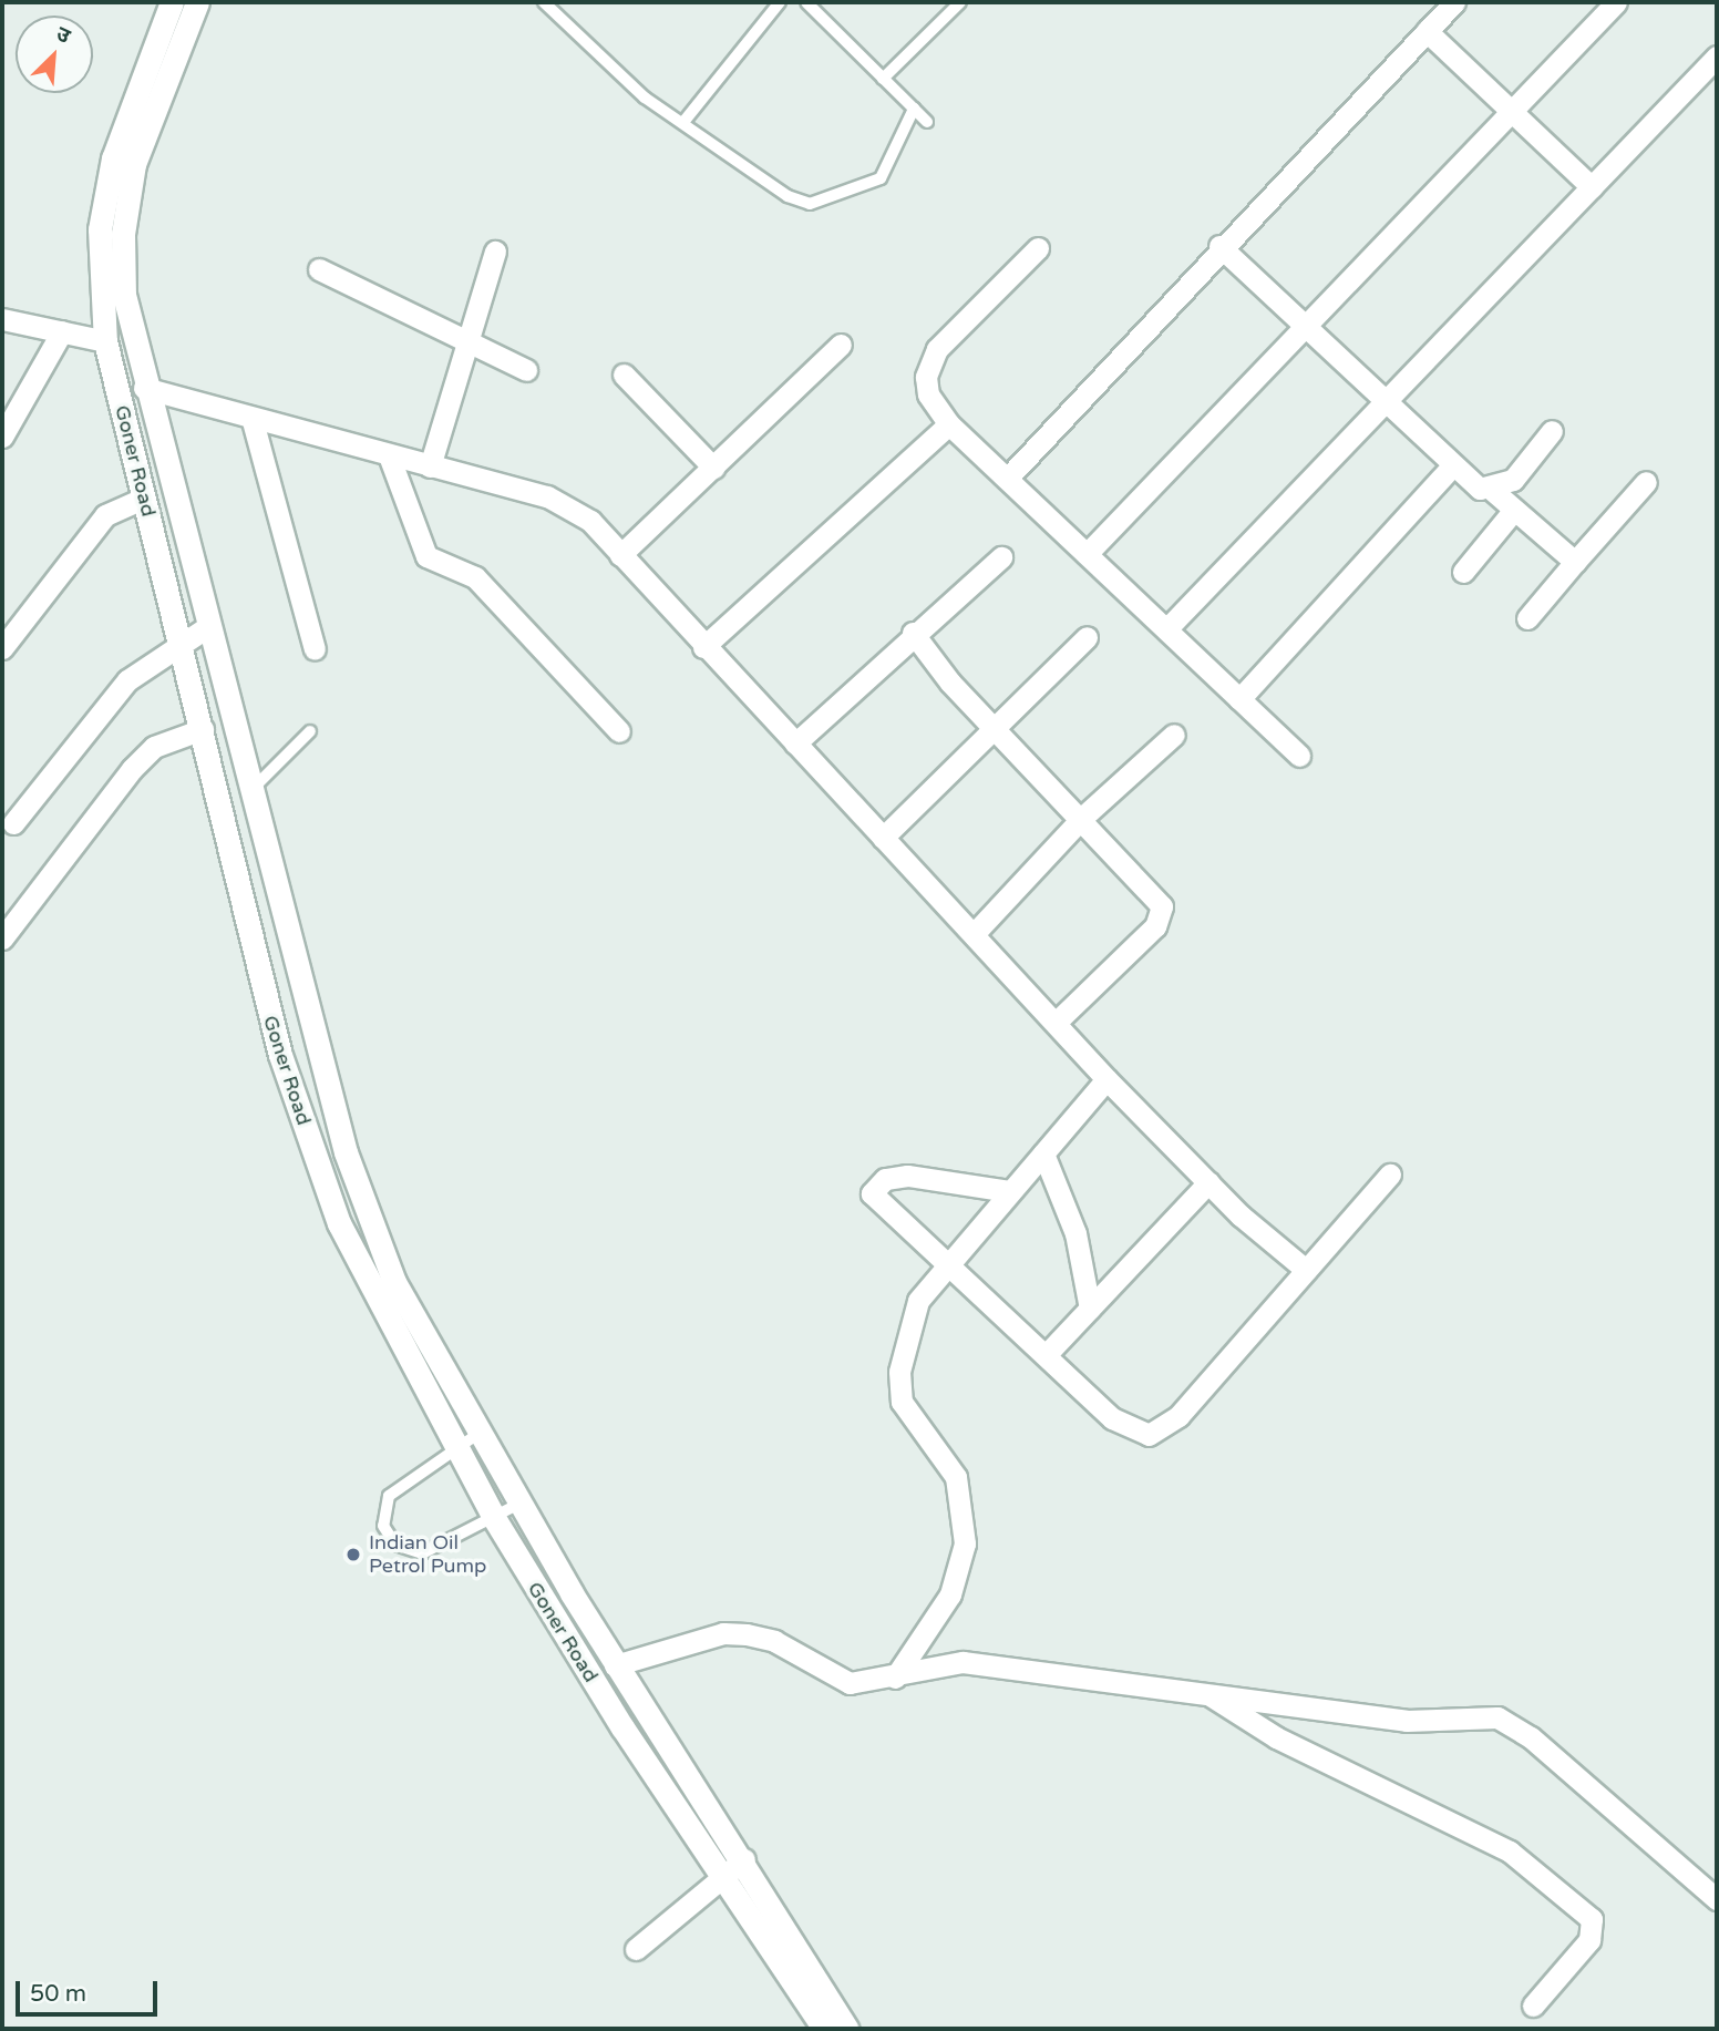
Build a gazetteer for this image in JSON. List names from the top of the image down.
{
  "streets": {
    "street": ["Goner Road"]
  },
  "places": ["Indian Oil Petrol Pump"],
  "scale_bar": "50 m",
  "north": "top right"
}
